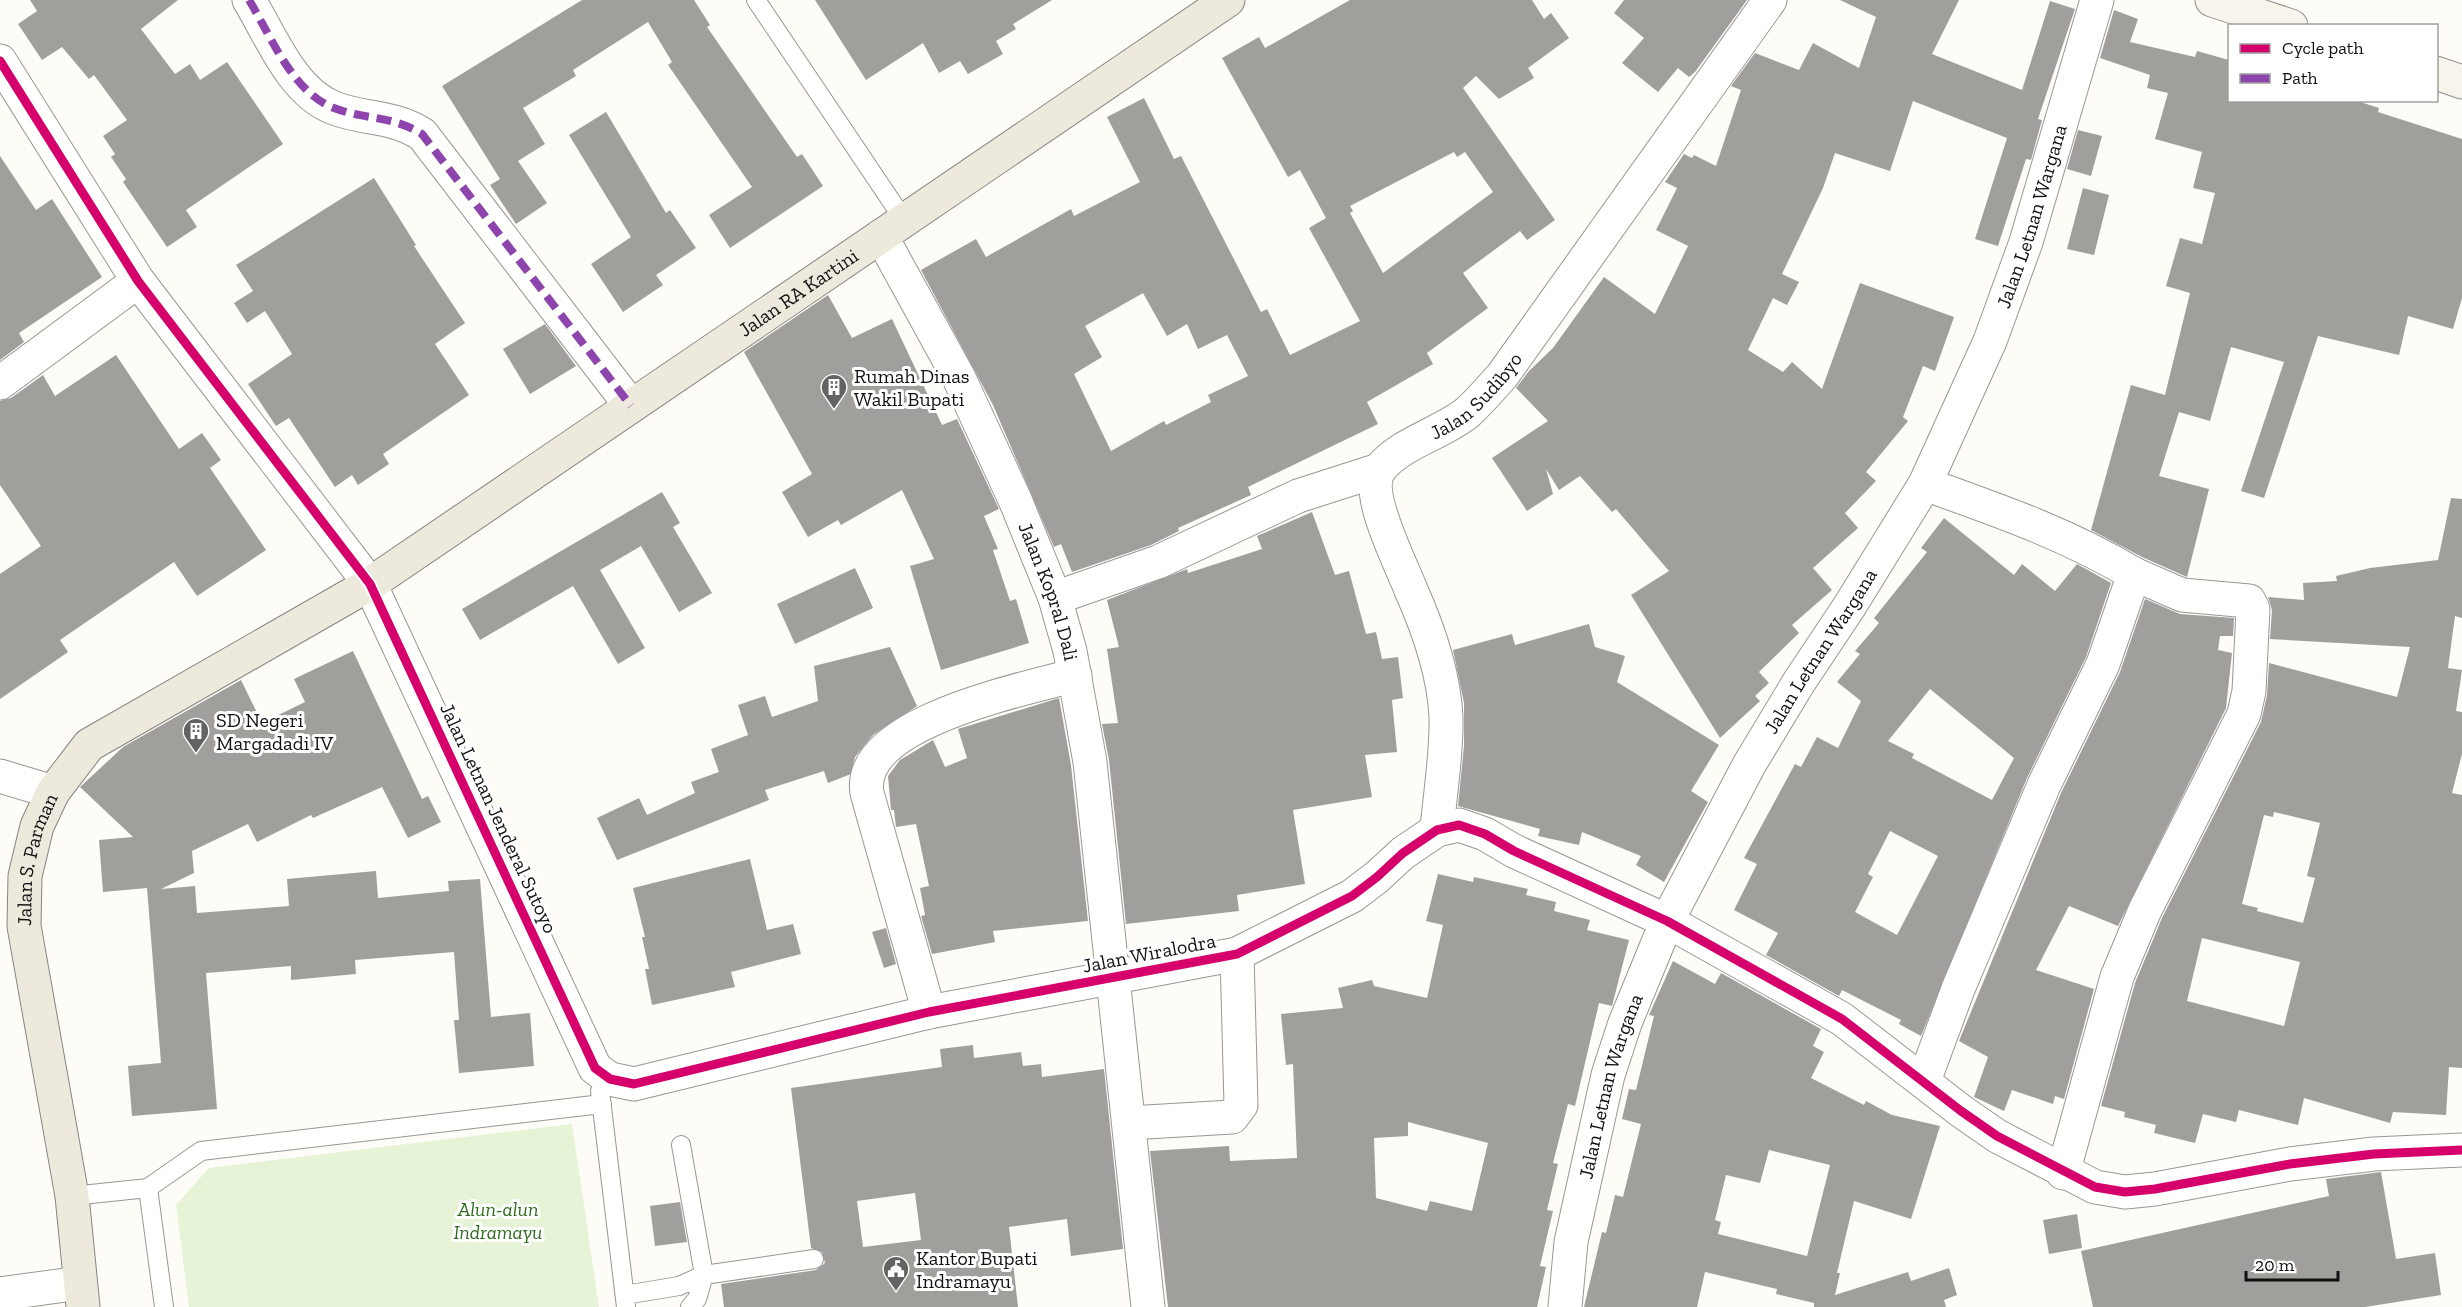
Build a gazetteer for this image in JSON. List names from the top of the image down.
{
  "streets": {
    "main road": ["Jalan RA Kartini", "Jalan S. Parman"],
    "street": [
      "Jalan Letnan Wargana",
      "Jalan Sudibyo",
      "Jalan Kopral Dali",
      "Jalan Letnan Jenderal Sutoyo",
      "Jalan Wiralodra"
    ]
  },
  "crossings": [
    ["Jalan Letnan Wargana", "Jalan Wiralodra"],
    ["Jalan RA Kartini", "Jalan Kopral Dali"],
    ["Jalan RA Kartini", "Jalan Letnan Jenderal Sutoyo"],
    ["Jalan RA Kartini", "Jalan S. Parman"],
    ["Jalan Sudibyo", "Jalan Kopral Dali"],
    ["Jalan Kopral Dali", "Jalan Wiralodra"],
    ["Jalan Letnan Jenderal Sutoyo", "Jalan S. Parman"],
    ["Jalan Letnan Jenderal Sutoyo", "Jalan Wiralodra"]
  ],
  "parks": ["Alun-alun Indramayu"],
  "places": {
    "building": ["Rumah Dinas Wakil Bupati", "SD Negeri Margadadi IV"],
    "public building": ["Kantor Bupati Indramayu"]
  },
  "legend": ["Cycle path", "Path"],
  "scale_bar": "20 m"
}
